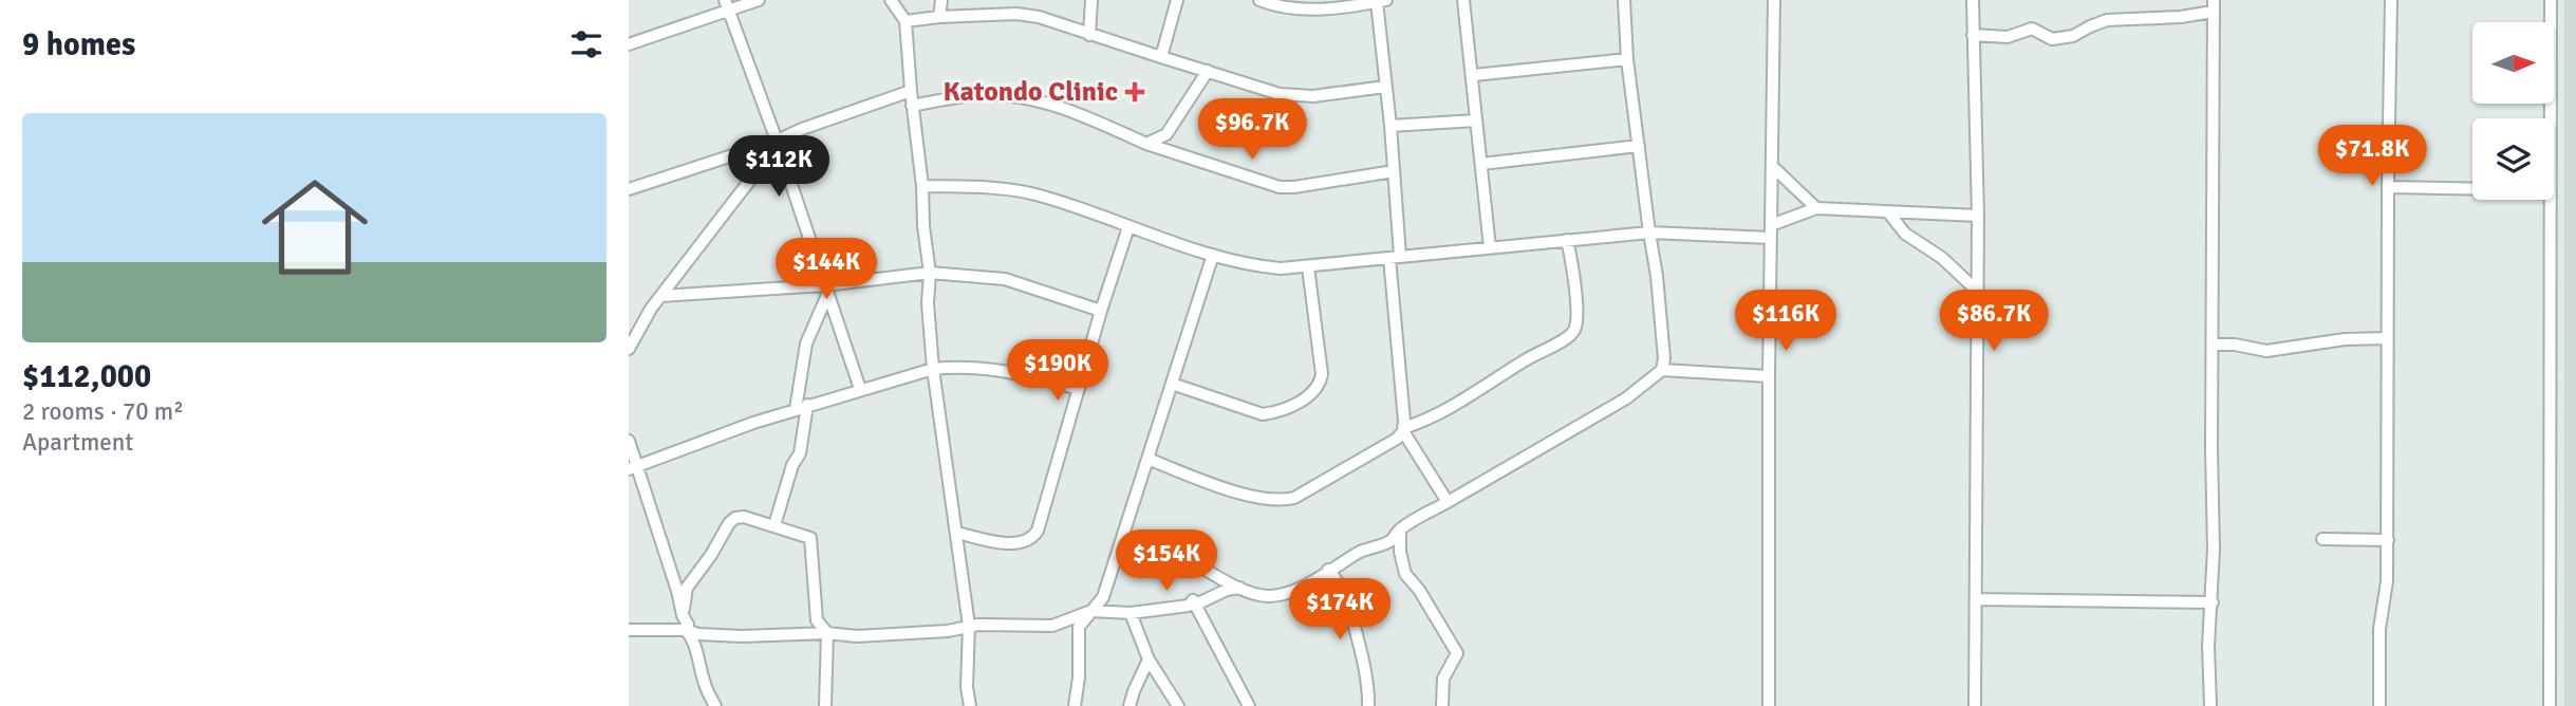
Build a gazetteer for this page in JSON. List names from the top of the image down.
{
  "places": {
    "health": ["Katondo Clinic"]
  },
  "north": "right",
  "page": {
    "heading": "9 homes",
    "list": [
      {
        "name": "$112,000",
        "note": "2 rooms · 70 m² · Apartment"
      }
    ],
    "price": [
      "$96.7K",
      "$71.8K",
      "$112K",
      "$144K",
      "$116K",
      "$86.7K",
      "$190K",
      "$154K",
      "$174K"
    ]
  }
}
